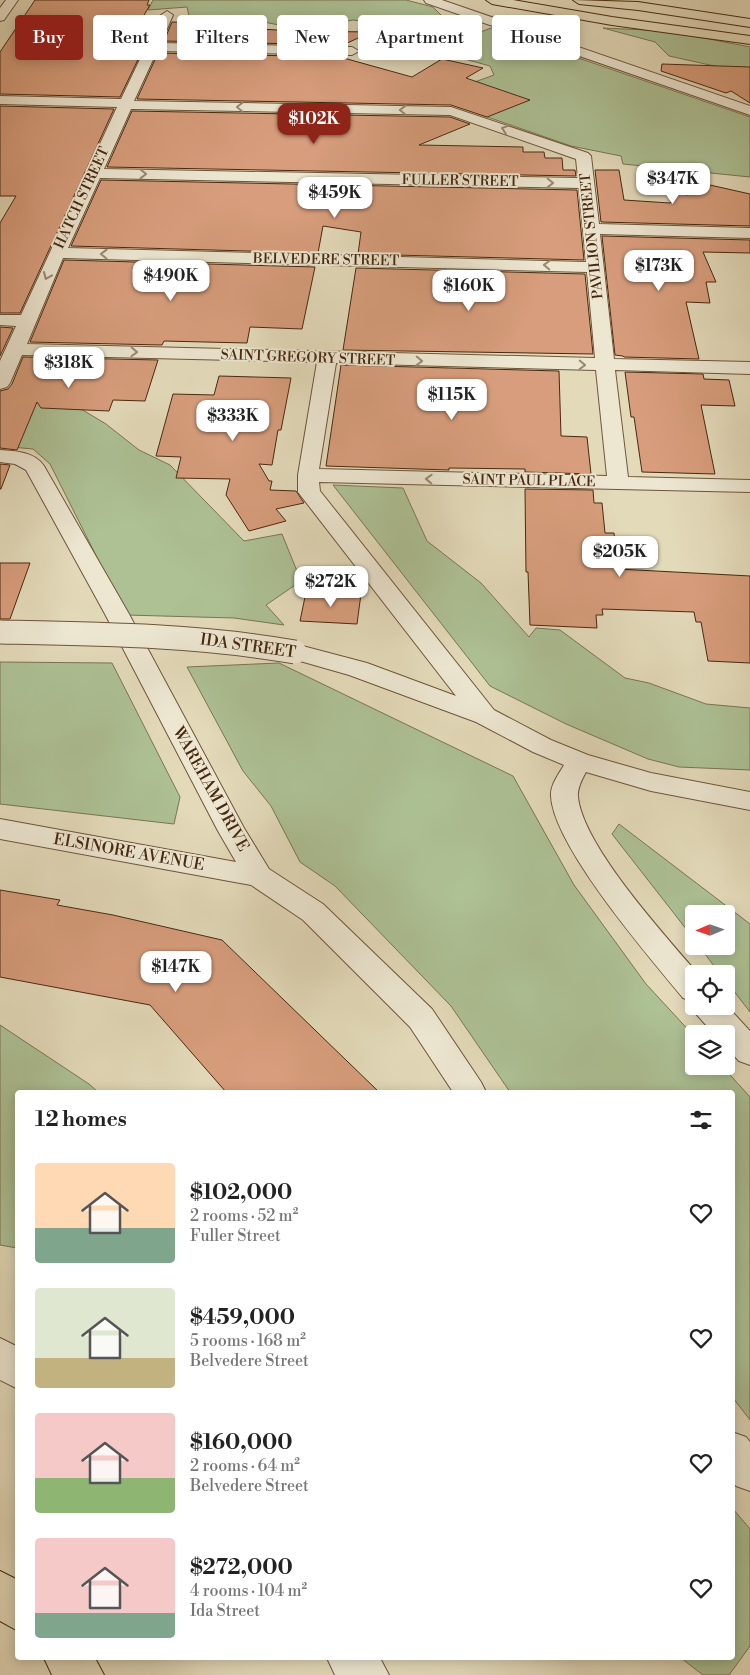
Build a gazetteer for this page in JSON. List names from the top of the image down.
{
  "streets": {
    "street": [
      "FULLER STREET",
      "HATCH STREET",
      "PAVILION STREET",
      "BELVEDERE STREET",
      "SAINT GREGORY STREET",
      "SAINT PAUL PLACE",
      "IDA STREET",
      "WAREHAM DRIVE",
      "ELSINORE AVENUE"
    ]
  },
  "crossings": [
    ["FULLER STREET", "HATCH STREET"],
    ["FULLER STREET", "PAVILION STREET"],
    ["HATCH STREET", "PAVILION STREET"],
    ["HATCH STREET", "BELVEDERE STREET"],
    ["HATCH STREET", "SAINT GREGORY STREET"],
    ["PAVILION STREET", "BELVEDERE STREET"],
    ["PAVILION STREET", "SAINT GREGORY STREET"],
    ["PAVILION STREET", "SAINT PAUL PLACE"],
    ["WAREHAM DRIVE", "ELSINORE AVENUE"]
  ],
  "one_way": ["SAINT GREGORY STREET", "SAINT PAUL PLACE"],
  "north": "left",
  "page": {
    "chip": [
      "Buy",
      "Rent",
      "Filters",
      "New",
      "Apartment",
      "House"
    ],
    "price": [
      "$102K",
      "$347K",
      "$459K",
      "$173K",
      "$490K",
      "$160K",
      "$318K",
      "$115K",
      "$333K",
      "$205K",
      "$272K",
      "$147K"
    ],
    "heading": "12 homes",
    "list": [
      {
        "name": "$102,000",
        "note": "2 rooms · 52 m² · Fuller Street"
      },
      {
        "name": "$459,000",
        "note": "5 rooms · 168 m² · Belvedere Street"
      },
      {
        "name": "$160,000",
        "note": "2 rooms · 64 m² · Belvedere Street"
      },
      {
        "name": "$272,000",
        "note": "4 rooms · 104 m² · Ida Street"
      }
    ]
  }
}
